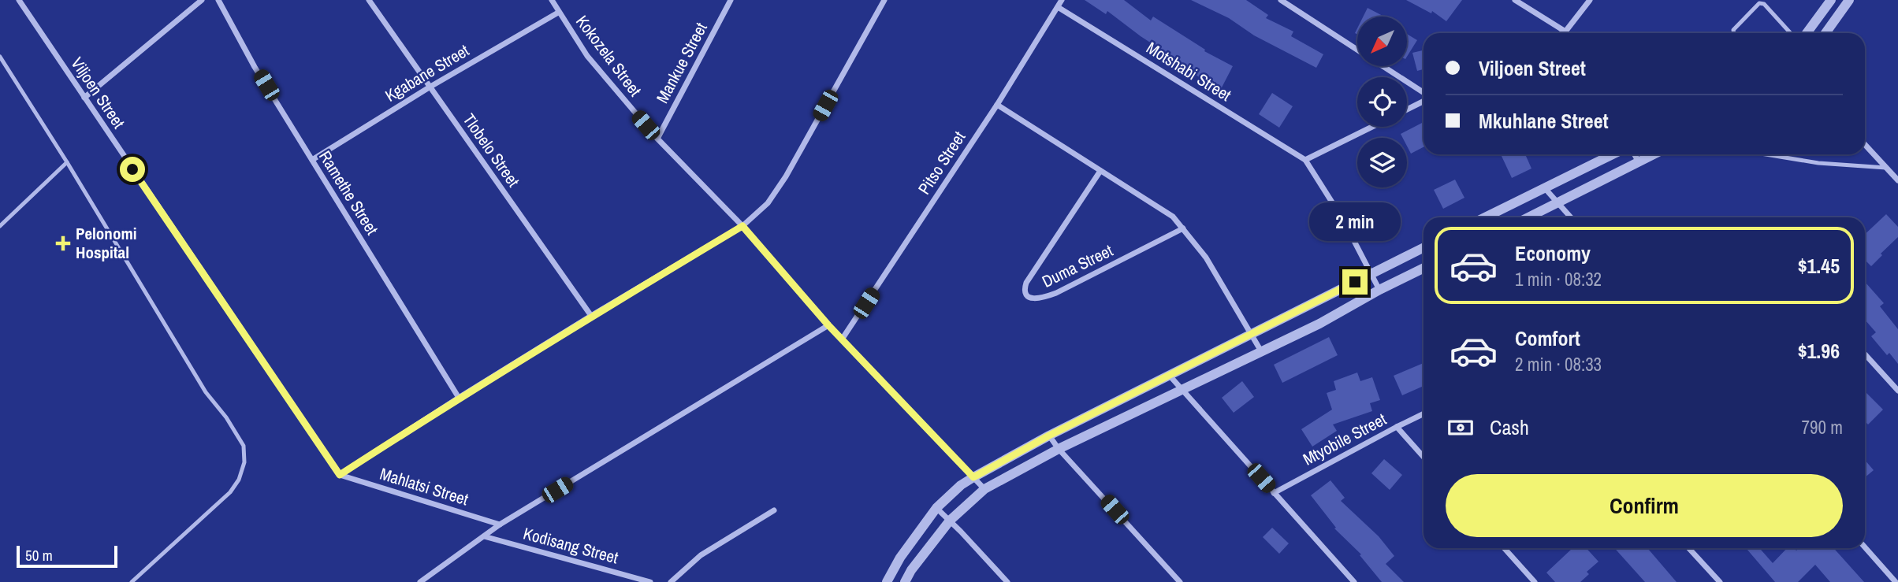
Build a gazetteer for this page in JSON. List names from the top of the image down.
{
  "streets": {
    "street": [
      "Kokozela Street",
      "Mankue Street",
      "Motshabi Street",
      "Kgabane Street",
      "Viljoen Street",
      "Tlobelo Street",
      "Pitso Street",
      "Ramethe Street",
      "Duma Street",
      "Mtyobile Street",
      "Mahlatsi Street",
      "Kodisang Street"
    ]
  },
  "crossings": [
    ["Kokozela Street", "Mankue Street"],
    ["Kokozela Street", "Kgabane Street"],
    ["Kokozela Street", "Pitso Street"],
    ["Motshabi Street", "Pitso Street"],
    ["Kgabane Street", "Tlobelo Street"],
    ["Kgabane Street", "Ramethe Street"],
    ["Viljoen Street", "Mahlatsi Street"]
  ],
  "places": {
    "health": ["Pelonomi Hospital"]
  },
  "scale_bar": "50 m",
  "north": "bottom left",
  "page": {
    "banner": ["Viljoen Street", "Mkuhlane Street"],
    "bubble": "2 min",
    "list": [
      {
        "name": "Economy",
        "note": "1 min · 08:32",
        "value": "$1.45"
      },
      {
        "name": "Comfort",
        "note": "2 min · 08:33",
        "value": "$1.96"
      }
    ],
    "pay": ["Cash", "790 m"],
    "buttons": "Confirm",
    "scale": "50 m"
  }
}
